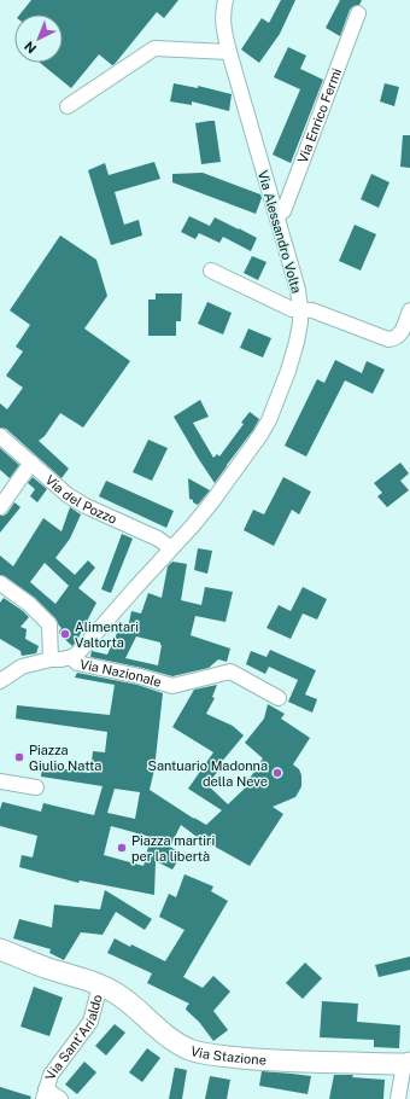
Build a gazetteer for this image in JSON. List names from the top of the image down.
{
  "streets": {
    "main road": ["Via Stazione"],
    "street": [
      "Via Enrico Fermi",
      "Via Alessandro Volta",
      "Via del Pozzo",
      "Via Nazionale",
      "Via Sant'Arialdo"
    ]
  },
  "crossings": [
    ["Via Enrico Fermi", "Via Alessandro Volta"],
    ["Via Alessandro Volta", "Via del Pozzo"],
    ["Via Alessandro Volta", "Via Nazionale"],
    ["Via Sant'Arialdo", "Via Stazione"]
  ],
  "places": [
    "Alimentari Valtorta",
    "Piazza Giulio Natta",
    "Santuario Madonna della Neve",
    "Piazza martiri per la libertà"
  ],
  "north": "bottom left"
}
